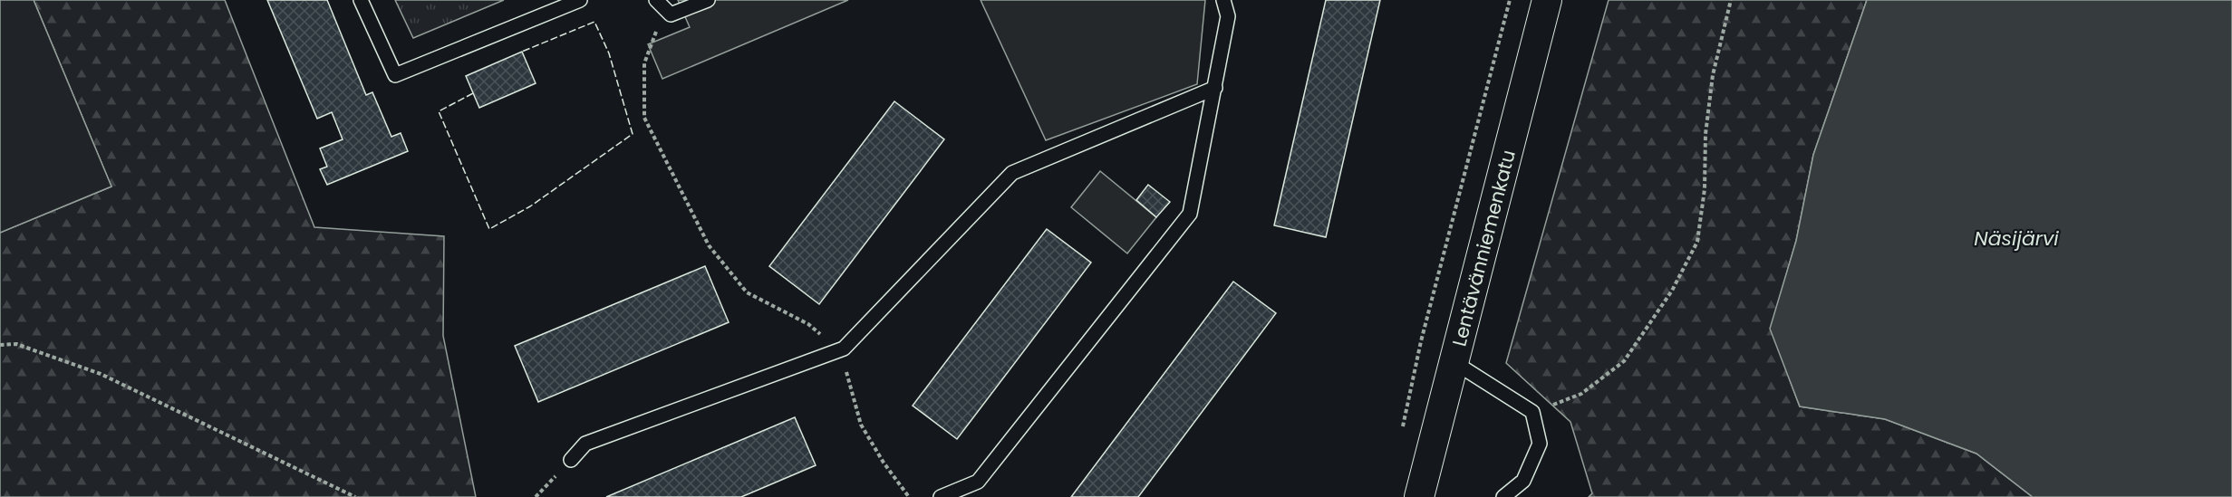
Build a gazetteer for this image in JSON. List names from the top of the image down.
{
  "streets": {
    "street": ["Lentävänniemenkatu"]
  },
  "water": ["Näsijärvi"]
}
